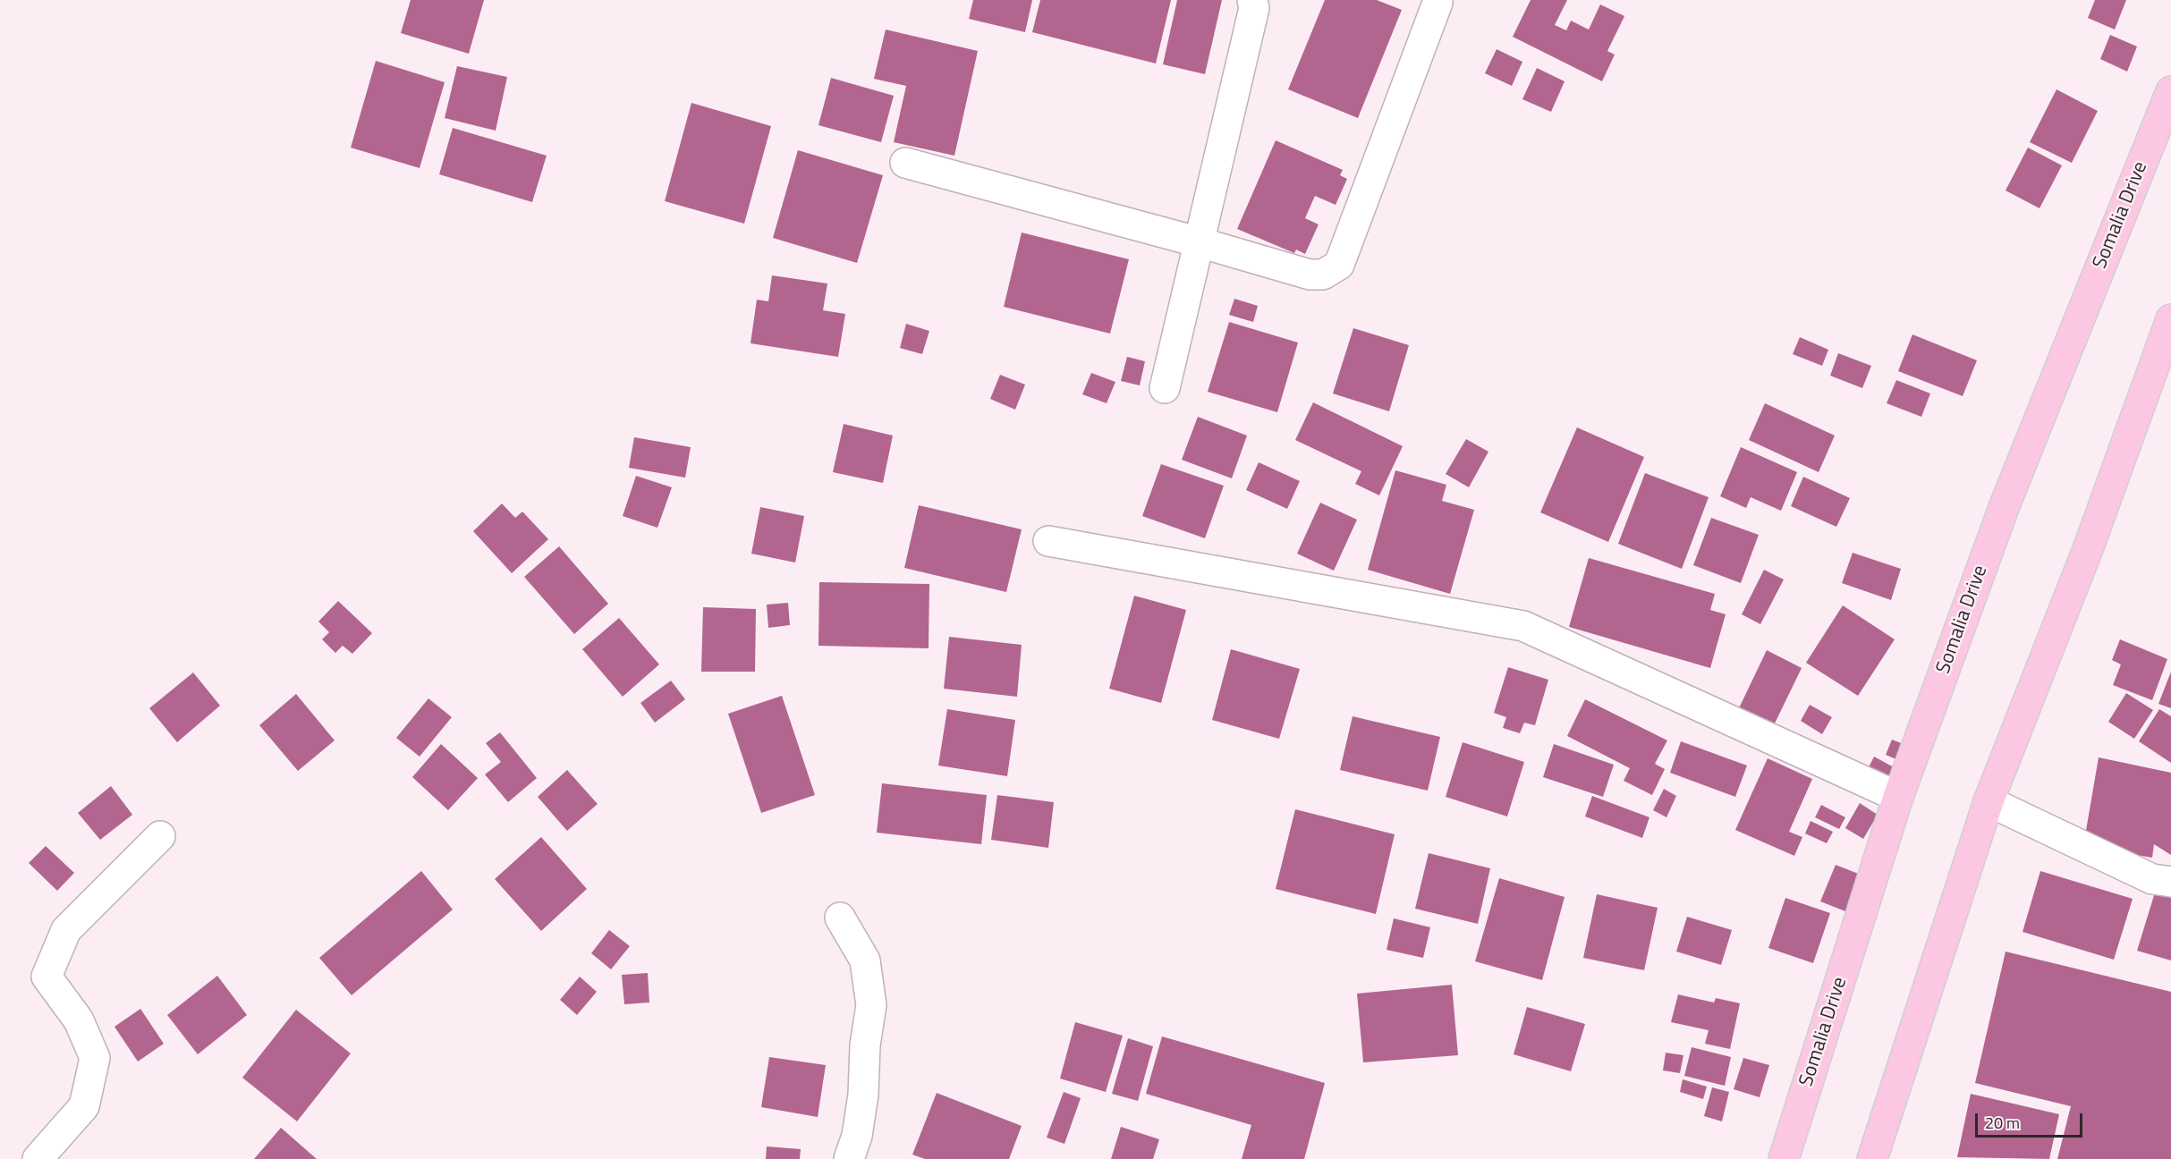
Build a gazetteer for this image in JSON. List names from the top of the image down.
{
  "streets": {
    "main road": ["Somalia Drive"]
  },
  "scale_bar": "20 m"
}
